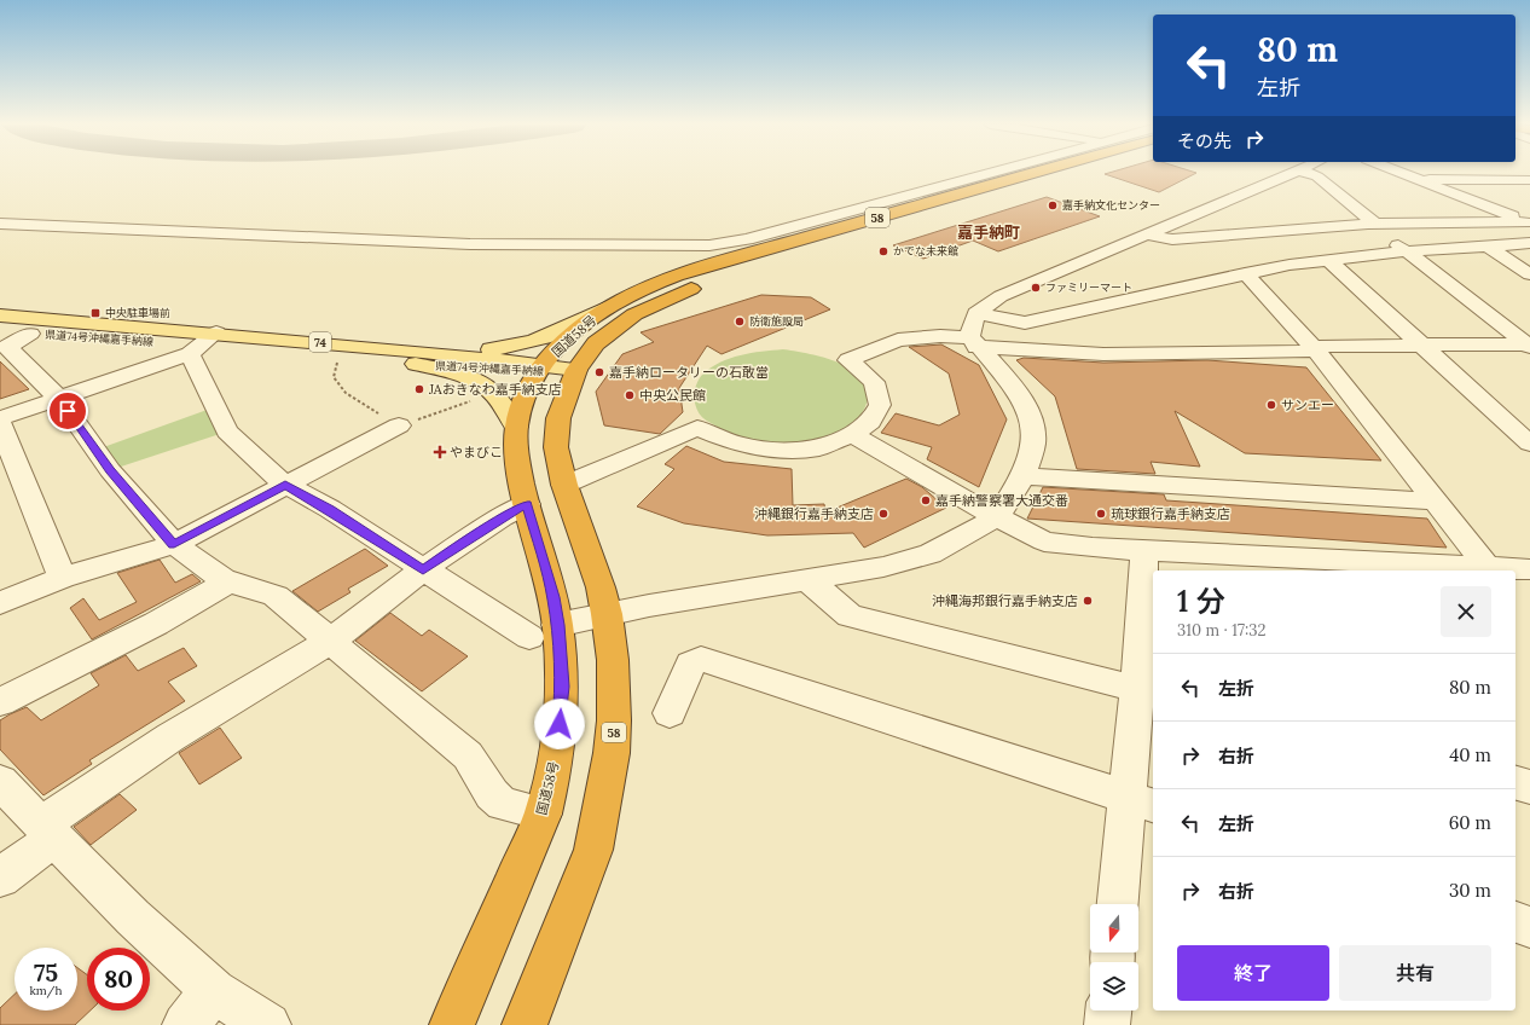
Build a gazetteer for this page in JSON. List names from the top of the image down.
{
  "streets": {
    "highway": ["58", "国道58号"],
    "main road": ["県道74号沖縄嘉手納線", "74"]
  },
  "crossings": [
    ["国道58号", "県道74号沖縄嘉手納線"]
  ],
  "districts": ["嘉手納町"],
  "places": {
    "other": [
      "嘉手納文化センター",
      "かでな未来館",
      "ファミリーマート",
      "防衛施設局",
      "嘉手納ロータリーの石敢當",
      "JAおきなわ嘉手納支店",
      "中央公民館",
      "サンエー",
      "嘉手納警察署大通交番",
      "沖縄銀行嘉手納支店",
      "琉球銀行嘉手納支店",
      "沖縄海邦銀行嘉手納支店"
    ],
    "transit": ["中央駐車場前"],
    "health": ["やまびこ"]
  },
  "north": "bottom",
  "page": {
    "turn": ["80 m", "左折"],
    "then": "その先",
    "heading": ["1 分", "310 m · 17:32"],
    "list": [
      {
        "name": "左折",
        "value": "80 m"
      },
      {
        "name": "右折",
        "value": "40 m"
      },
      {
        "name": "左折",
        "value": "60 m"
      },
      {
        "name": "右折",
        "value": "30 m"
      }
    ],
    "buttons": ["終了", "共有"],
    "speed": "75 km/h",
    "limit": "80"
  }
}
